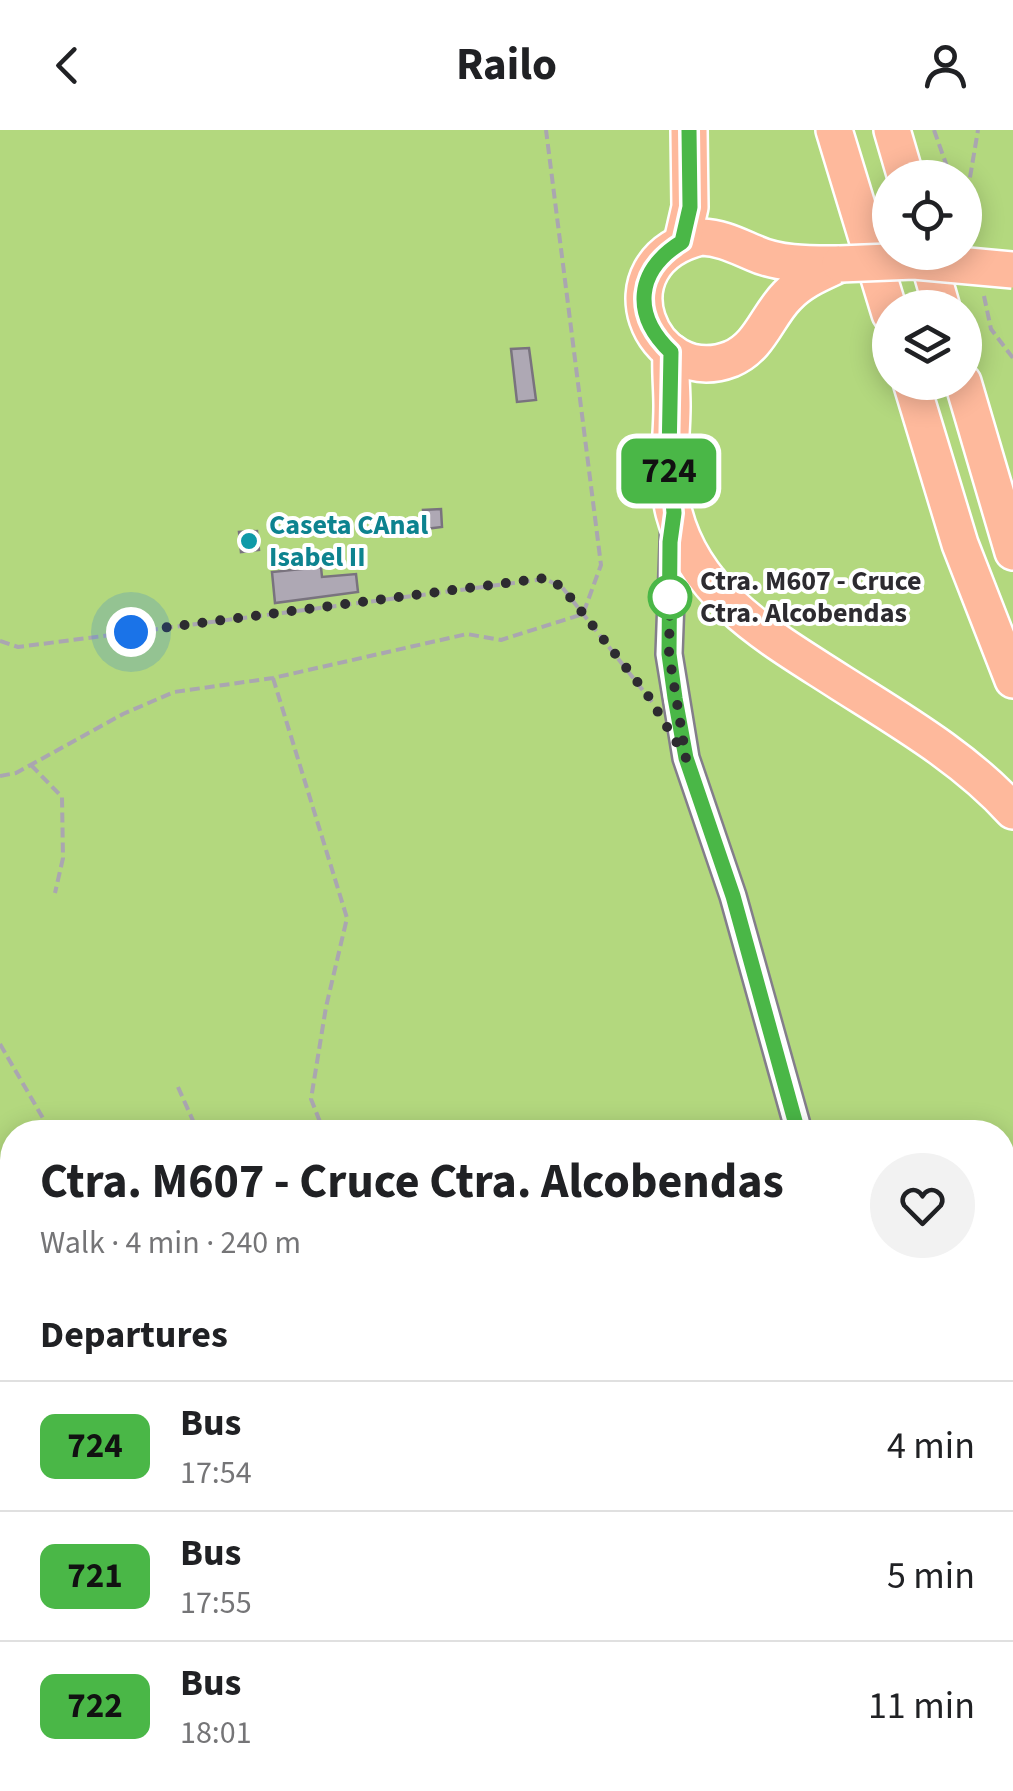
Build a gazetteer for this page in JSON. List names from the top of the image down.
{
  "places": ["Caseta CAnal Isabel II", "Ctra. M607 - Cruce Ctra. Alcobendas"],
  "lines": ["bus line 724"],
  "page": {
    "header": "Railo",
    "on_map": "724",
    "heading": [
      ["Ctra. M607 - Cruce Ctra. Alcobendas", "Walk · 4 min · 240 m"],
      "Departures"
    ],
    "list": [
      {
        "mark": "724",
        "name": "Bus",
        "note": "17:54",
        "value": "4 min"
      },
      {
        "mark": "721",
        "name": "Bus",
        "note": "17:55",
        "value": "5 min"
      },
      {
        "mark": "722",
        "name": "Bus",
        "note": "18:01",
        "value": "11 min"
      }
    ]
  }
}
